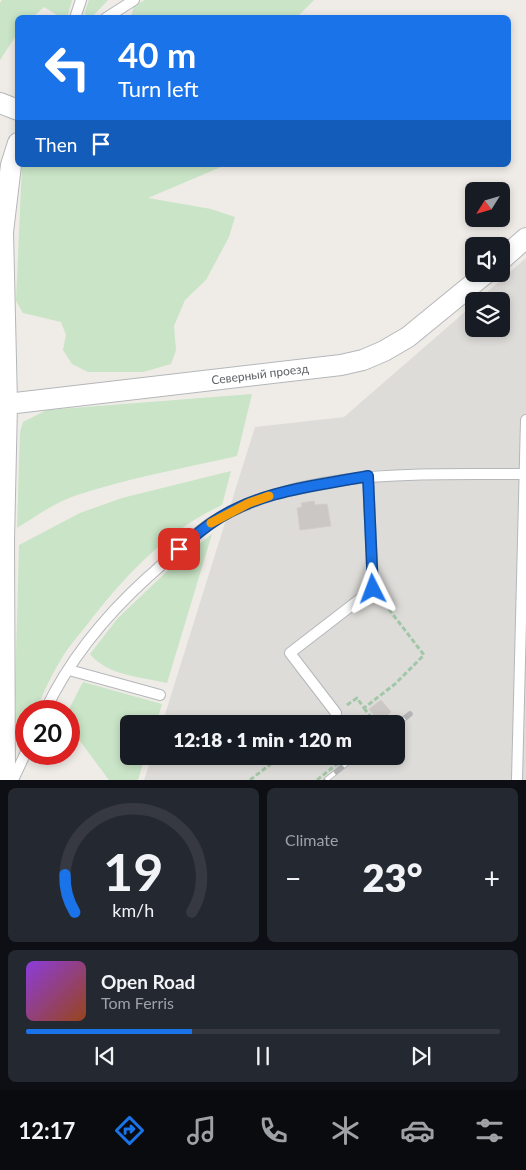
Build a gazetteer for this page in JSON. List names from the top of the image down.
{
  "streets": {
    "street": ["Северный проезд"]
  },
  "north": "bottom left",
  "page": {
    "turn": ["40 m", "Turn left"],
    "then": "Then",
    "limit": "20",
    "trip": "12:18 · 1 min · 120 m",
    "tile": "Climate",
    "heat": ["−", "23°", "+"],
    "song": ["Open Road", "Tom Ferris"],
    "tabs": "12:17",
    "gauge": ["19", "km/h"]
  }
}
